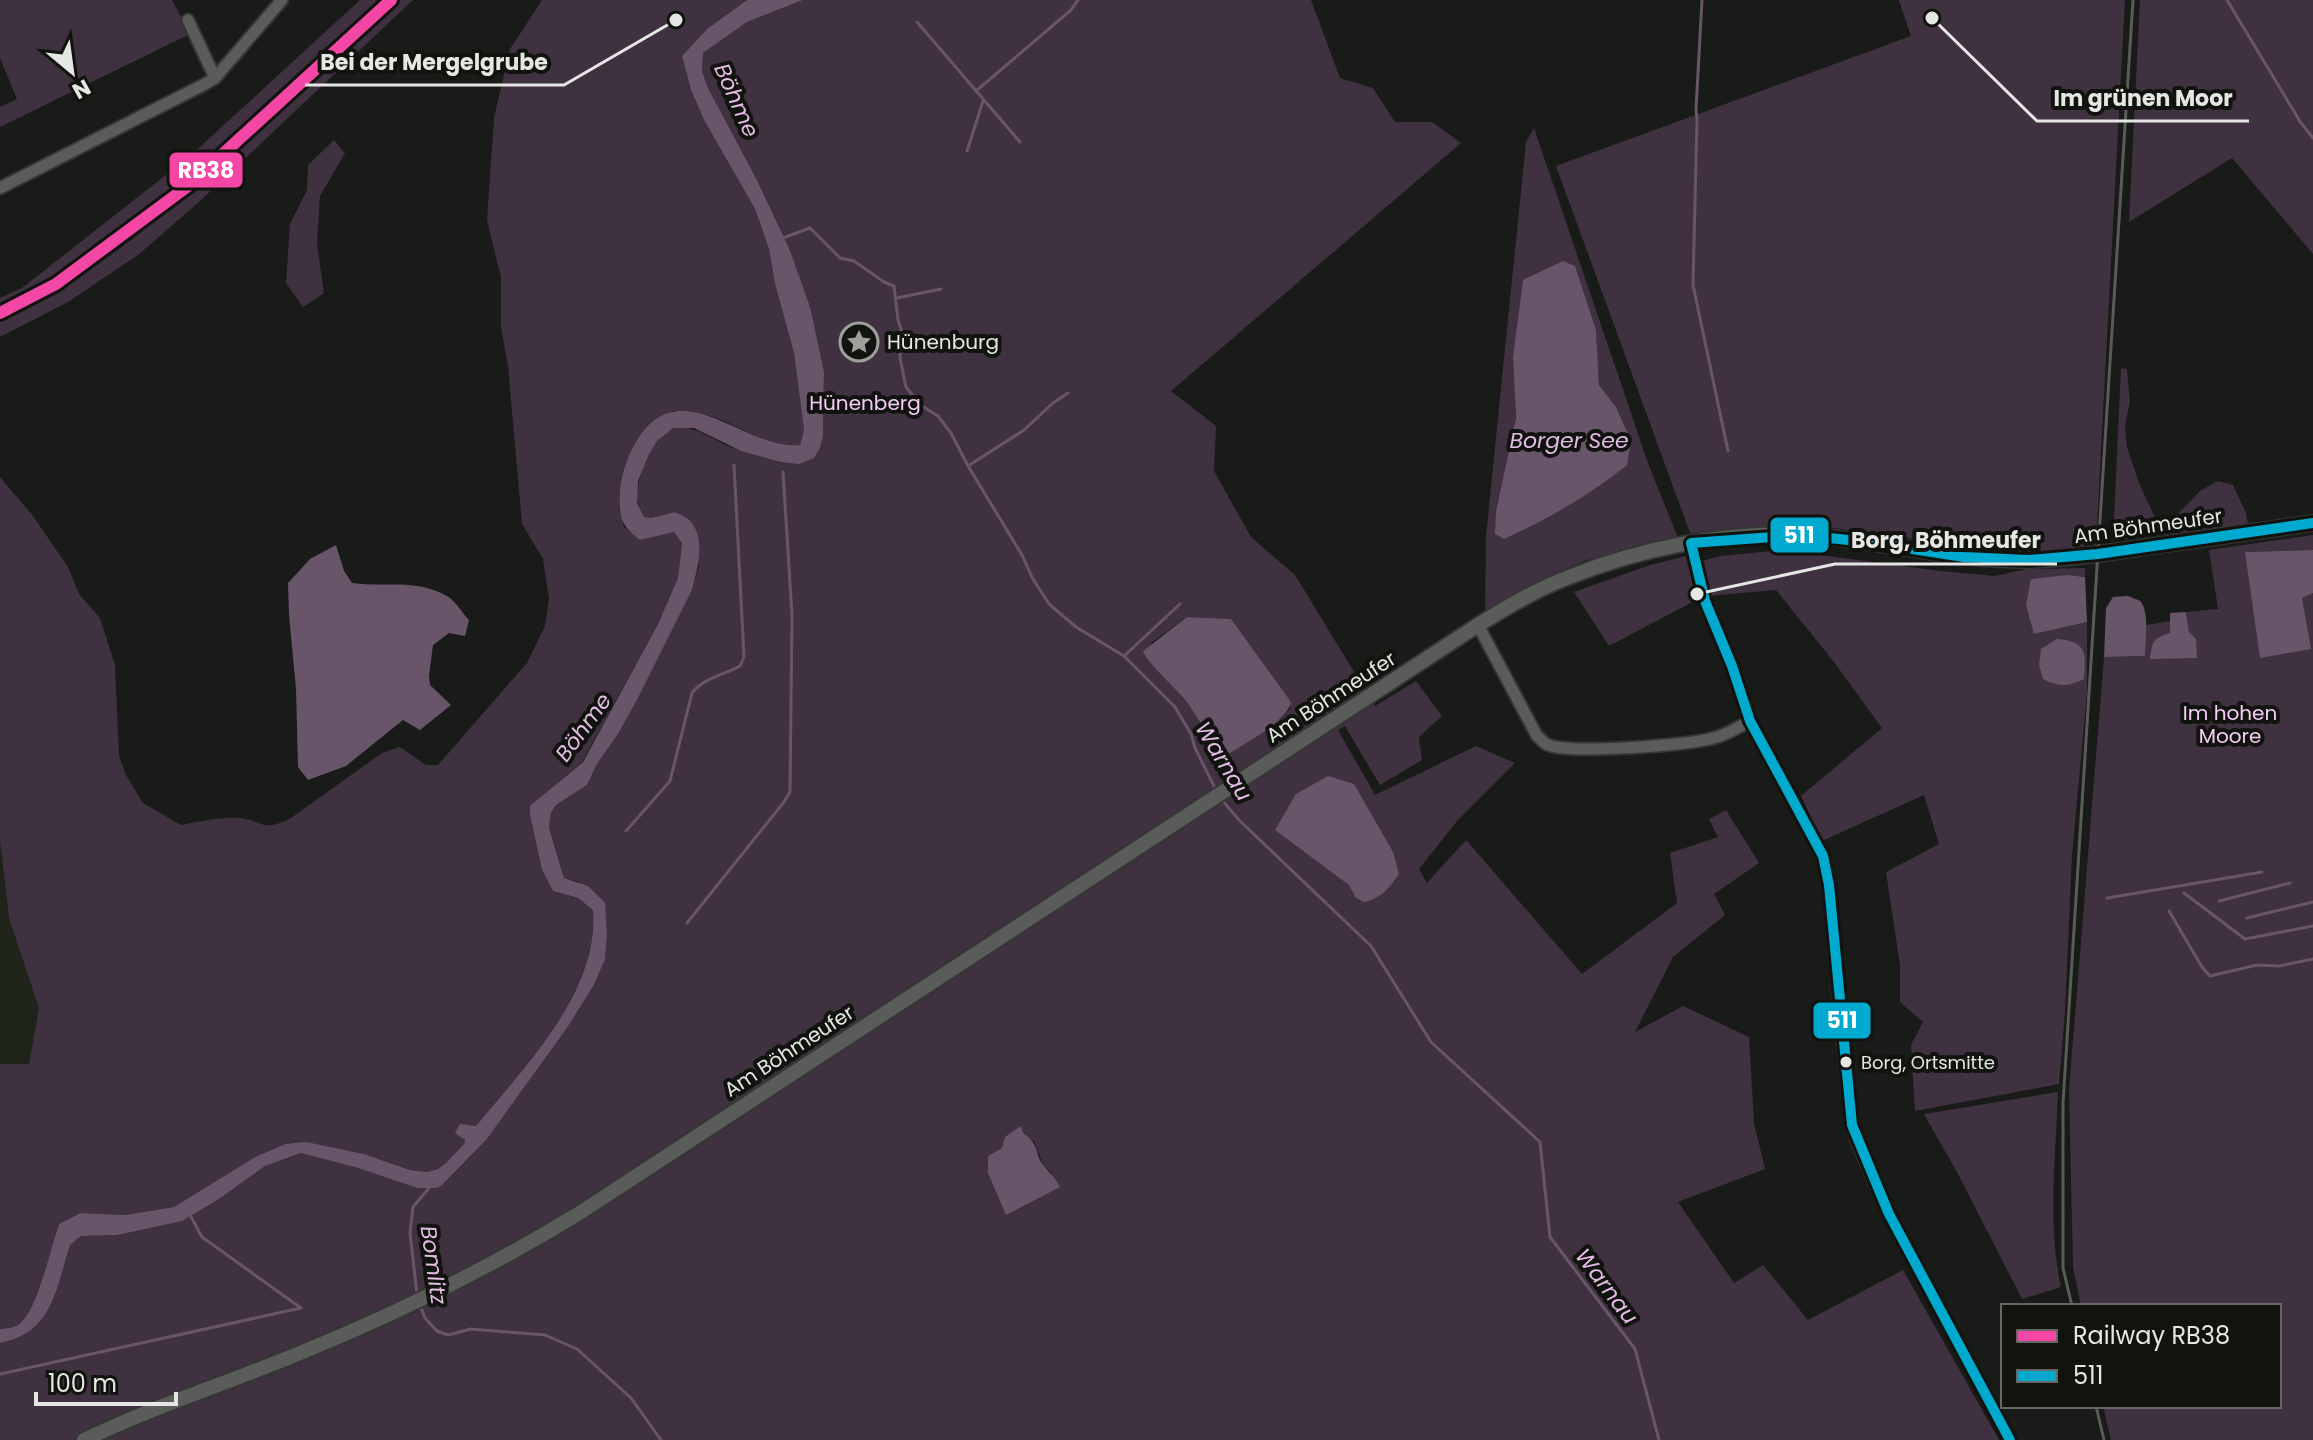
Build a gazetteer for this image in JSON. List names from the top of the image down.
{
  "streets": {
    "street": ["Am Böhmeufer"]
  },
  "water": [
    "Böhme",
    "Borger See",
    "Warnau",
    "Bomlitz"
  ],
  "parks": ["Hünenberg", "Im hohen Moore"],
  "places": {
    "other": [
      "Im grünen Moor",
      "Bei der Mergelgrube",
      "Borg, Böhmeufer",
      "Borg, Ortsmitte"
    ],
    "place": ["Hünenburg"]
  },
  "lines": ["rail line RB38", "transit line 511"],
  "legend": ["Railway RB38", "511"],
  "scale_bar": "100 m",
  "north": "bottom right"
}
